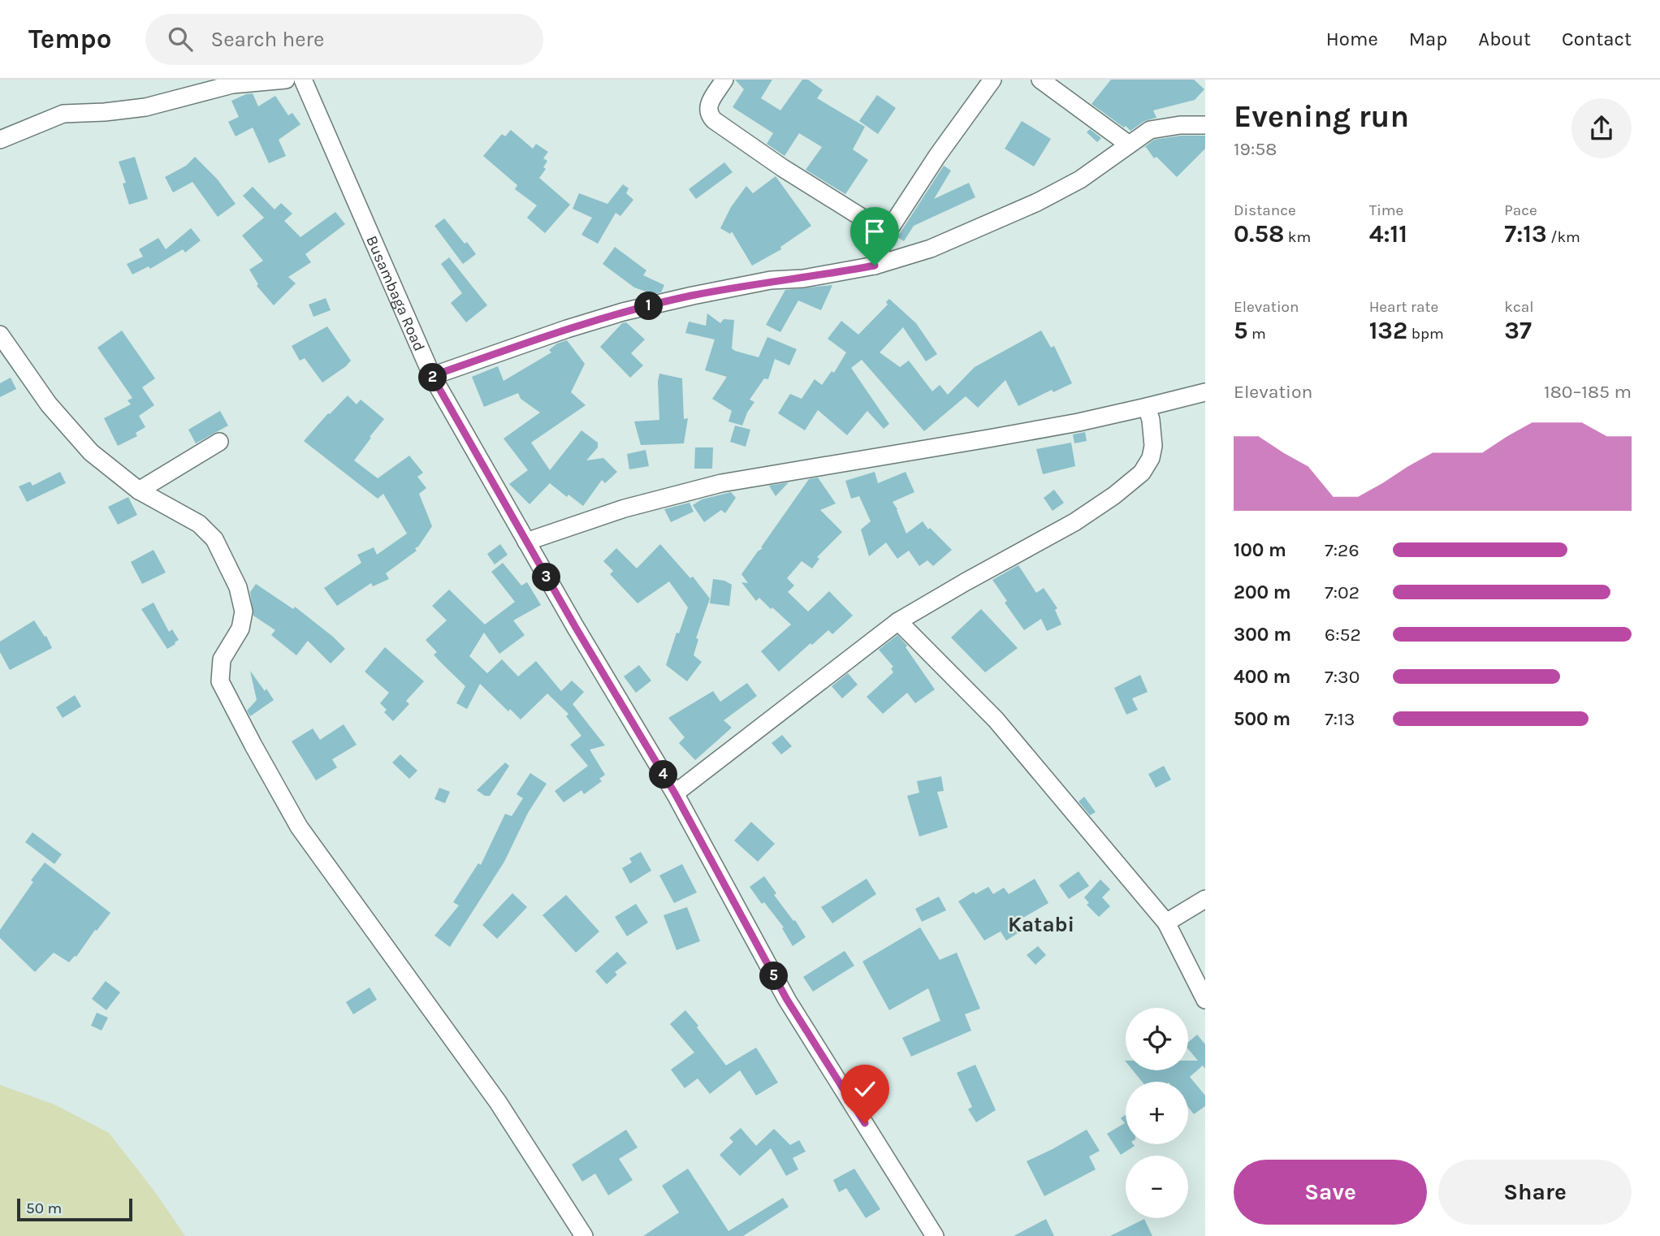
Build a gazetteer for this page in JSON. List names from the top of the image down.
{
  "streets": {
    "street": ["Busambaga Road"]
  },
  "districts": ["Katabi"],
  "scale_bar": "50 m",
  "page": {
    "header": "Tempo",
    "search": "Search here",
    "nav": [
      "Home",
      "Map",
      "About",
      "Contact"
    ],
    "heading": ["Evening run", "19:58"],
    "stats": [
      ["Distance", "0.58 km"],
      ["Time", "4:11"],
      ["Pace", "7:13 /km"],
      ["Elevation", "5 m"],
      ["Heart rate", "132 bpm"],
      ["kcal", "37"]
    ],
    "pins": [
      "1",
      "2",
      "3",
      "4",
      "5"
    ],
    "chart": ["Elevation", "180–185 m"],
    "list": [
      {
        "name": "100 m",
        "note": "7:26"
      },
      {
        "name": "200 m",
        "note": "7:02"
      },
      {
        "name": "300 m",
        "note": "6:52"
      },
      {
        "name": "400 m",
        "note": "7:30"
      },
      {
        "name": "500 m",
        "note": "7:13"
      }
    ],
    "map_buttons": ["+", "−"],
    "buttons": ["Save", "Share"],
    "scale": "50 m"
  }
}
